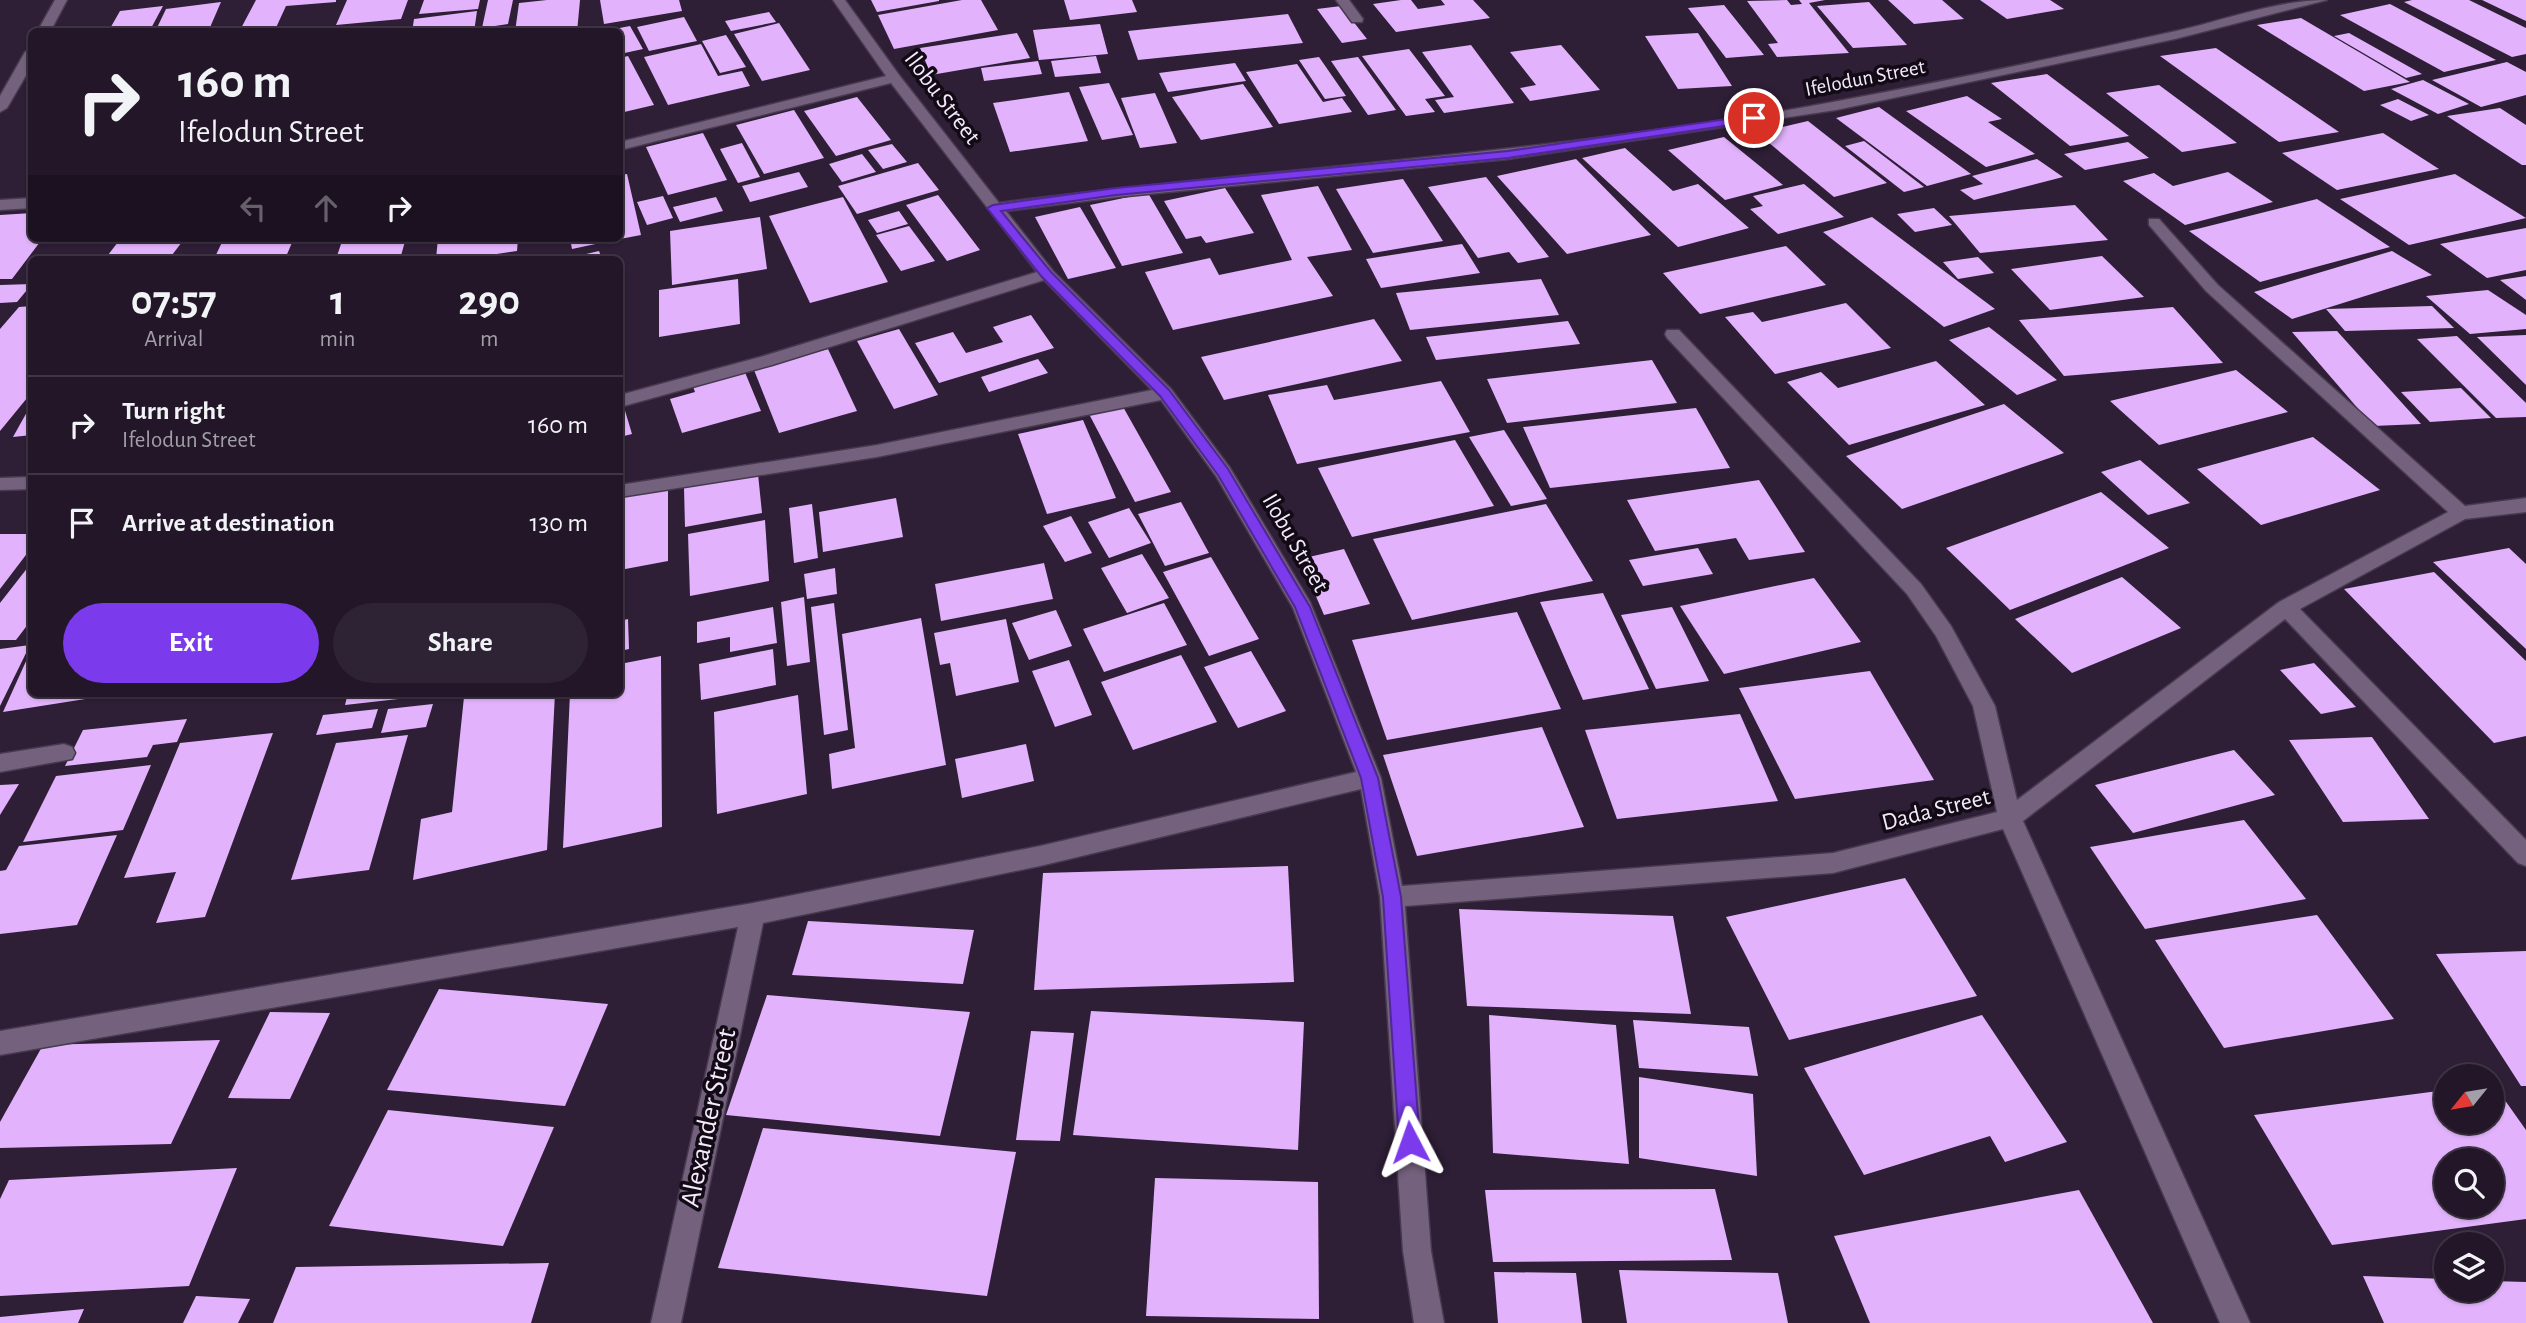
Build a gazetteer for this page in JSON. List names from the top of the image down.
{
  "streets": {
    "street": [
      "Ifelodun Street",
      "Ilobu Street",
      "Dada Street",
      "Alexander Street"
    ]
  },
  "crossings": [
    ["Ifelodun Street", "Ilobu Street"],
    ["Ilobu Street", "Dada Street"]
  ],
  "north": "bottom left",
  "page": {
    "turn": ["160 m", "Ifelodun Street"],
    "eta": [
      "07:57",
      "Arrival",
      "1",
      "min",
      "290",
      "m"
    ],
    "list": [
      {
        "name": "Turn right",
        "note": "Ifelodun Street",
        "value": "160 m"
      },
      {
        "name": "Arrive at destination",
        "value": "130 m"
      }
    ],
    "buttons": ["Exit", "Share"]
  }
}
